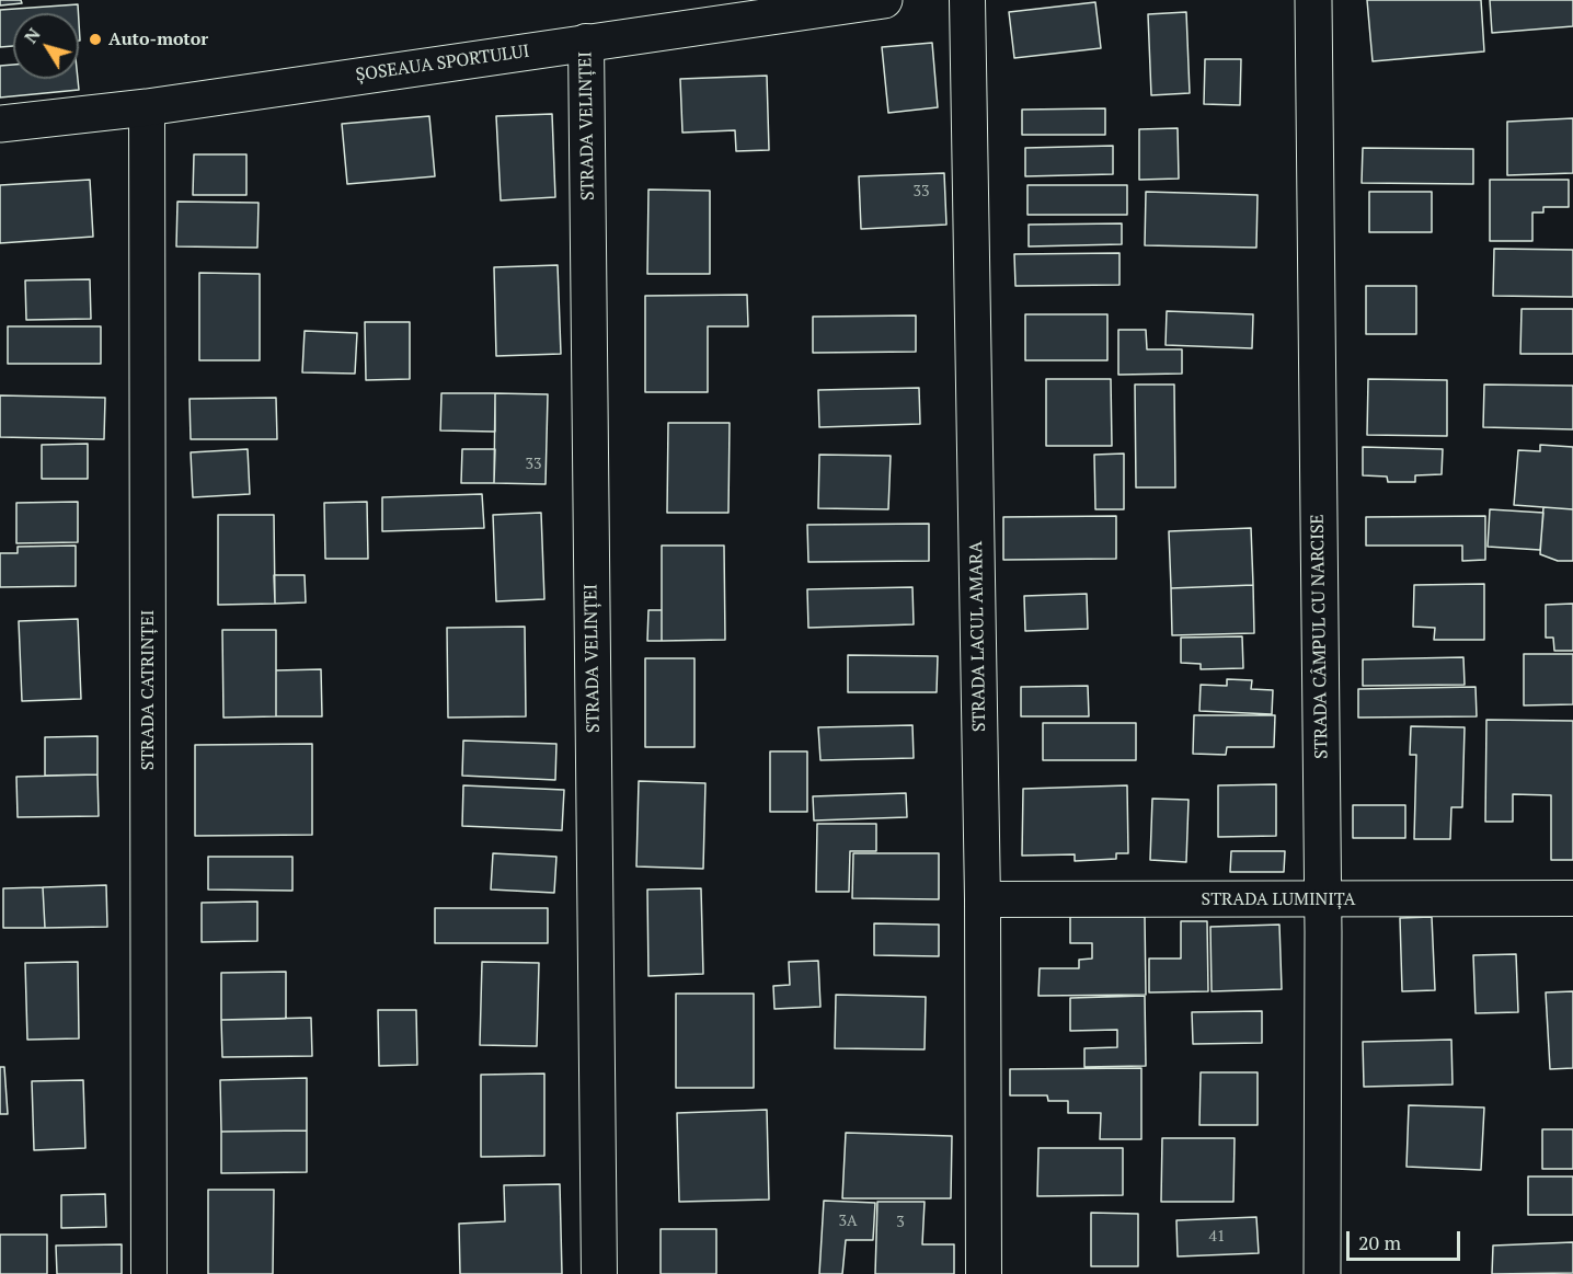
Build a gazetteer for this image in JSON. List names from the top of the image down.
{
  "streets": {
    "street": [
      "ȘOSEAUA SPORTULUI",
      "STRADA VELINȚEI",
      "STRADA LACUL AMARA",
      "STRADA CÂMPUL CU NARCISE",
      "STRADA CATRINȚEI",
      "STRADA LUMINIȚA"
    ]
  },
  "crossings": [
    ["ȘOSEAUA SPORTULUI", "STRADA VELINȚEI"],
    ["ȘOSEAUA SPORTULUI", "STRADA CATRINȚEI"],
    ["STRADA LACUL AMARA", "STRADA LUMINIȚA"],
    ["STRADA CÂMPUL CU NARCISE", "STRADA LUMINIȚA"]
  ],
  "places": ["Auto-motor"],
  "house_numbers": [
    "33",
    "33",
    "3A",
    "3",
    "41"
  ],
  "scale_bar": "20 m",
  "north": "top left"
}
